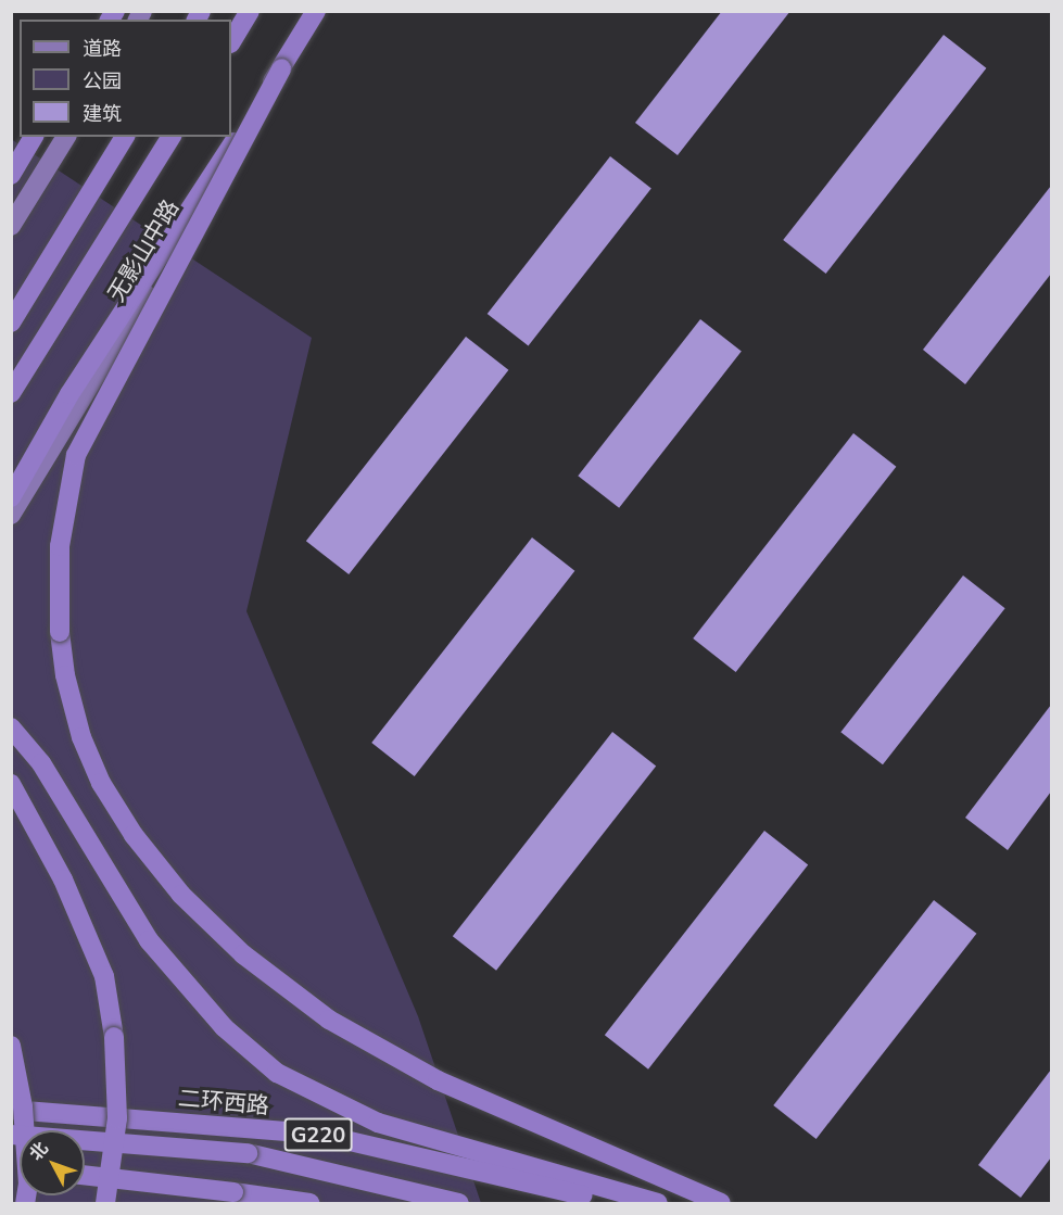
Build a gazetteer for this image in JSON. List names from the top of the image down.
{
  "streets": {
    "highway": ["二环西路", "G220"],
    "main road": ["无影山中路"]
  },
  "legend": ["道路", "公园", "建筑"],
  "north": "top left"
}
